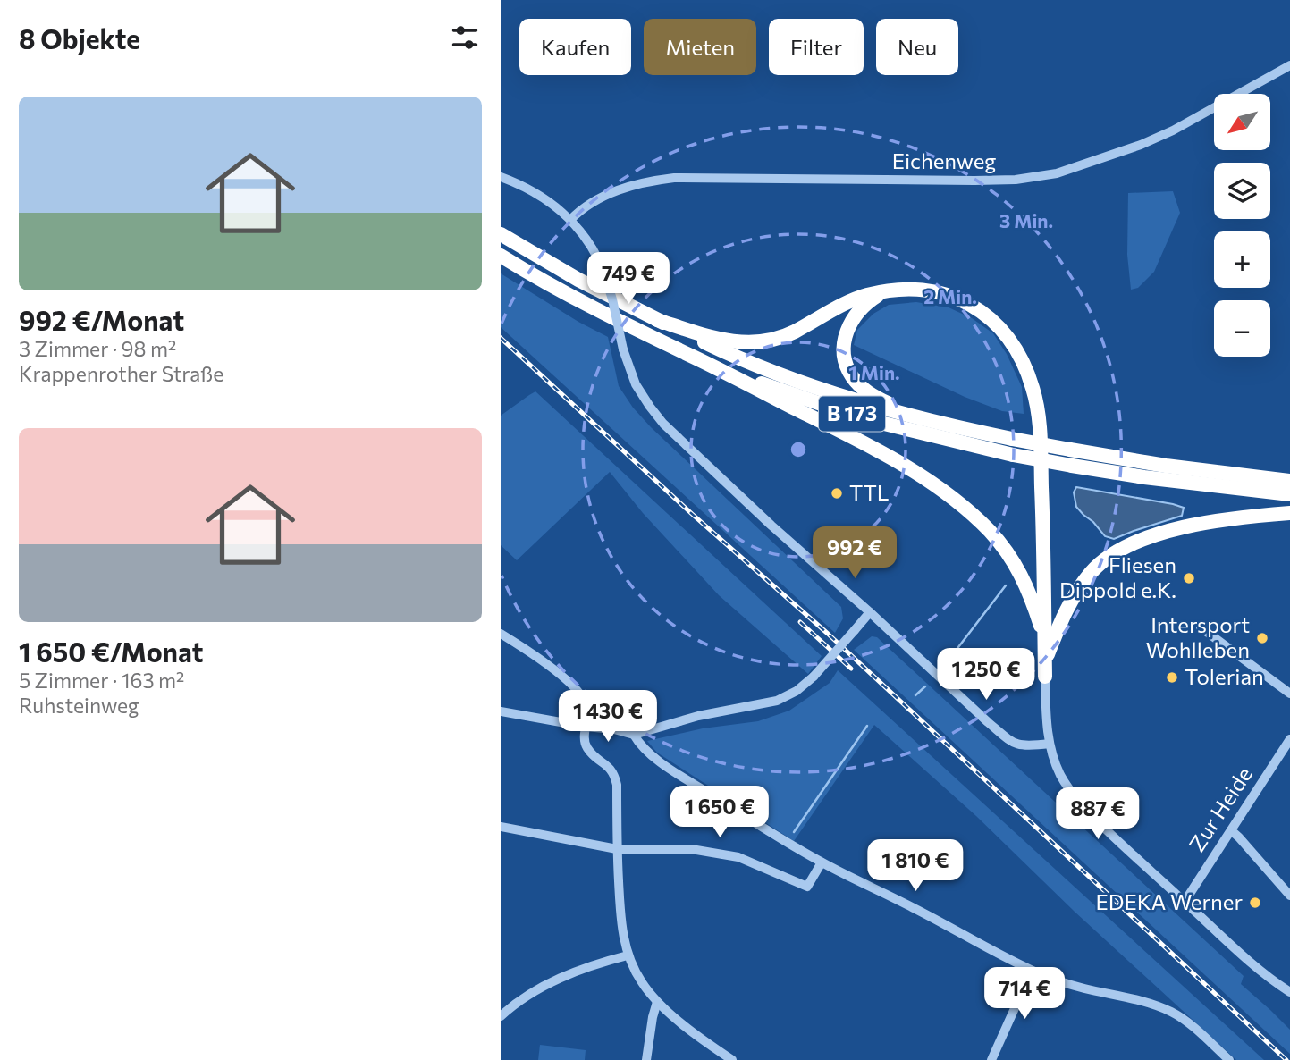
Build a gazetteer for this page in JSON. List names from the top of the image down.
{
  "streets": {
    "highway": ["B 173"],
    "street": ["Eichenweg", "Zur Heide"]
  },
  "places": [
    "TTL",
    "Fliesen Dippold e.K.",
    "Intersport Wohlleben",
    "Tolerian",
    "EDEKA Werner"
  ],
  "north": "bottom left",
  "page": {
    "heading": "8 Objekte",
    "chip": [
      "Kaufen",
      "Mieten",
      "Filter",
      "Neu"
    ],
    "list": [
      {
        "name": "992 €/Monat",
        "note": "3 Zimmer · 98 m² · Krappenrother Straße"
      },
      {
        "name": "1 650 €/Monat",
        "note": "5 Zimmer · 163 m² · Ruhsteinweg"
      }
    ],
    "map_buttons": ["+", "−"],
    "price": [
      "749 €",
      "992 €",
      "1 250 €",
      "1 430 €",
      "1 650 €",
      "887 €",
      "1 810 €",
      "714 €"
    ]
  },
  "rings": ["3 Min.", "2 Min.", "1 Min."]
}
